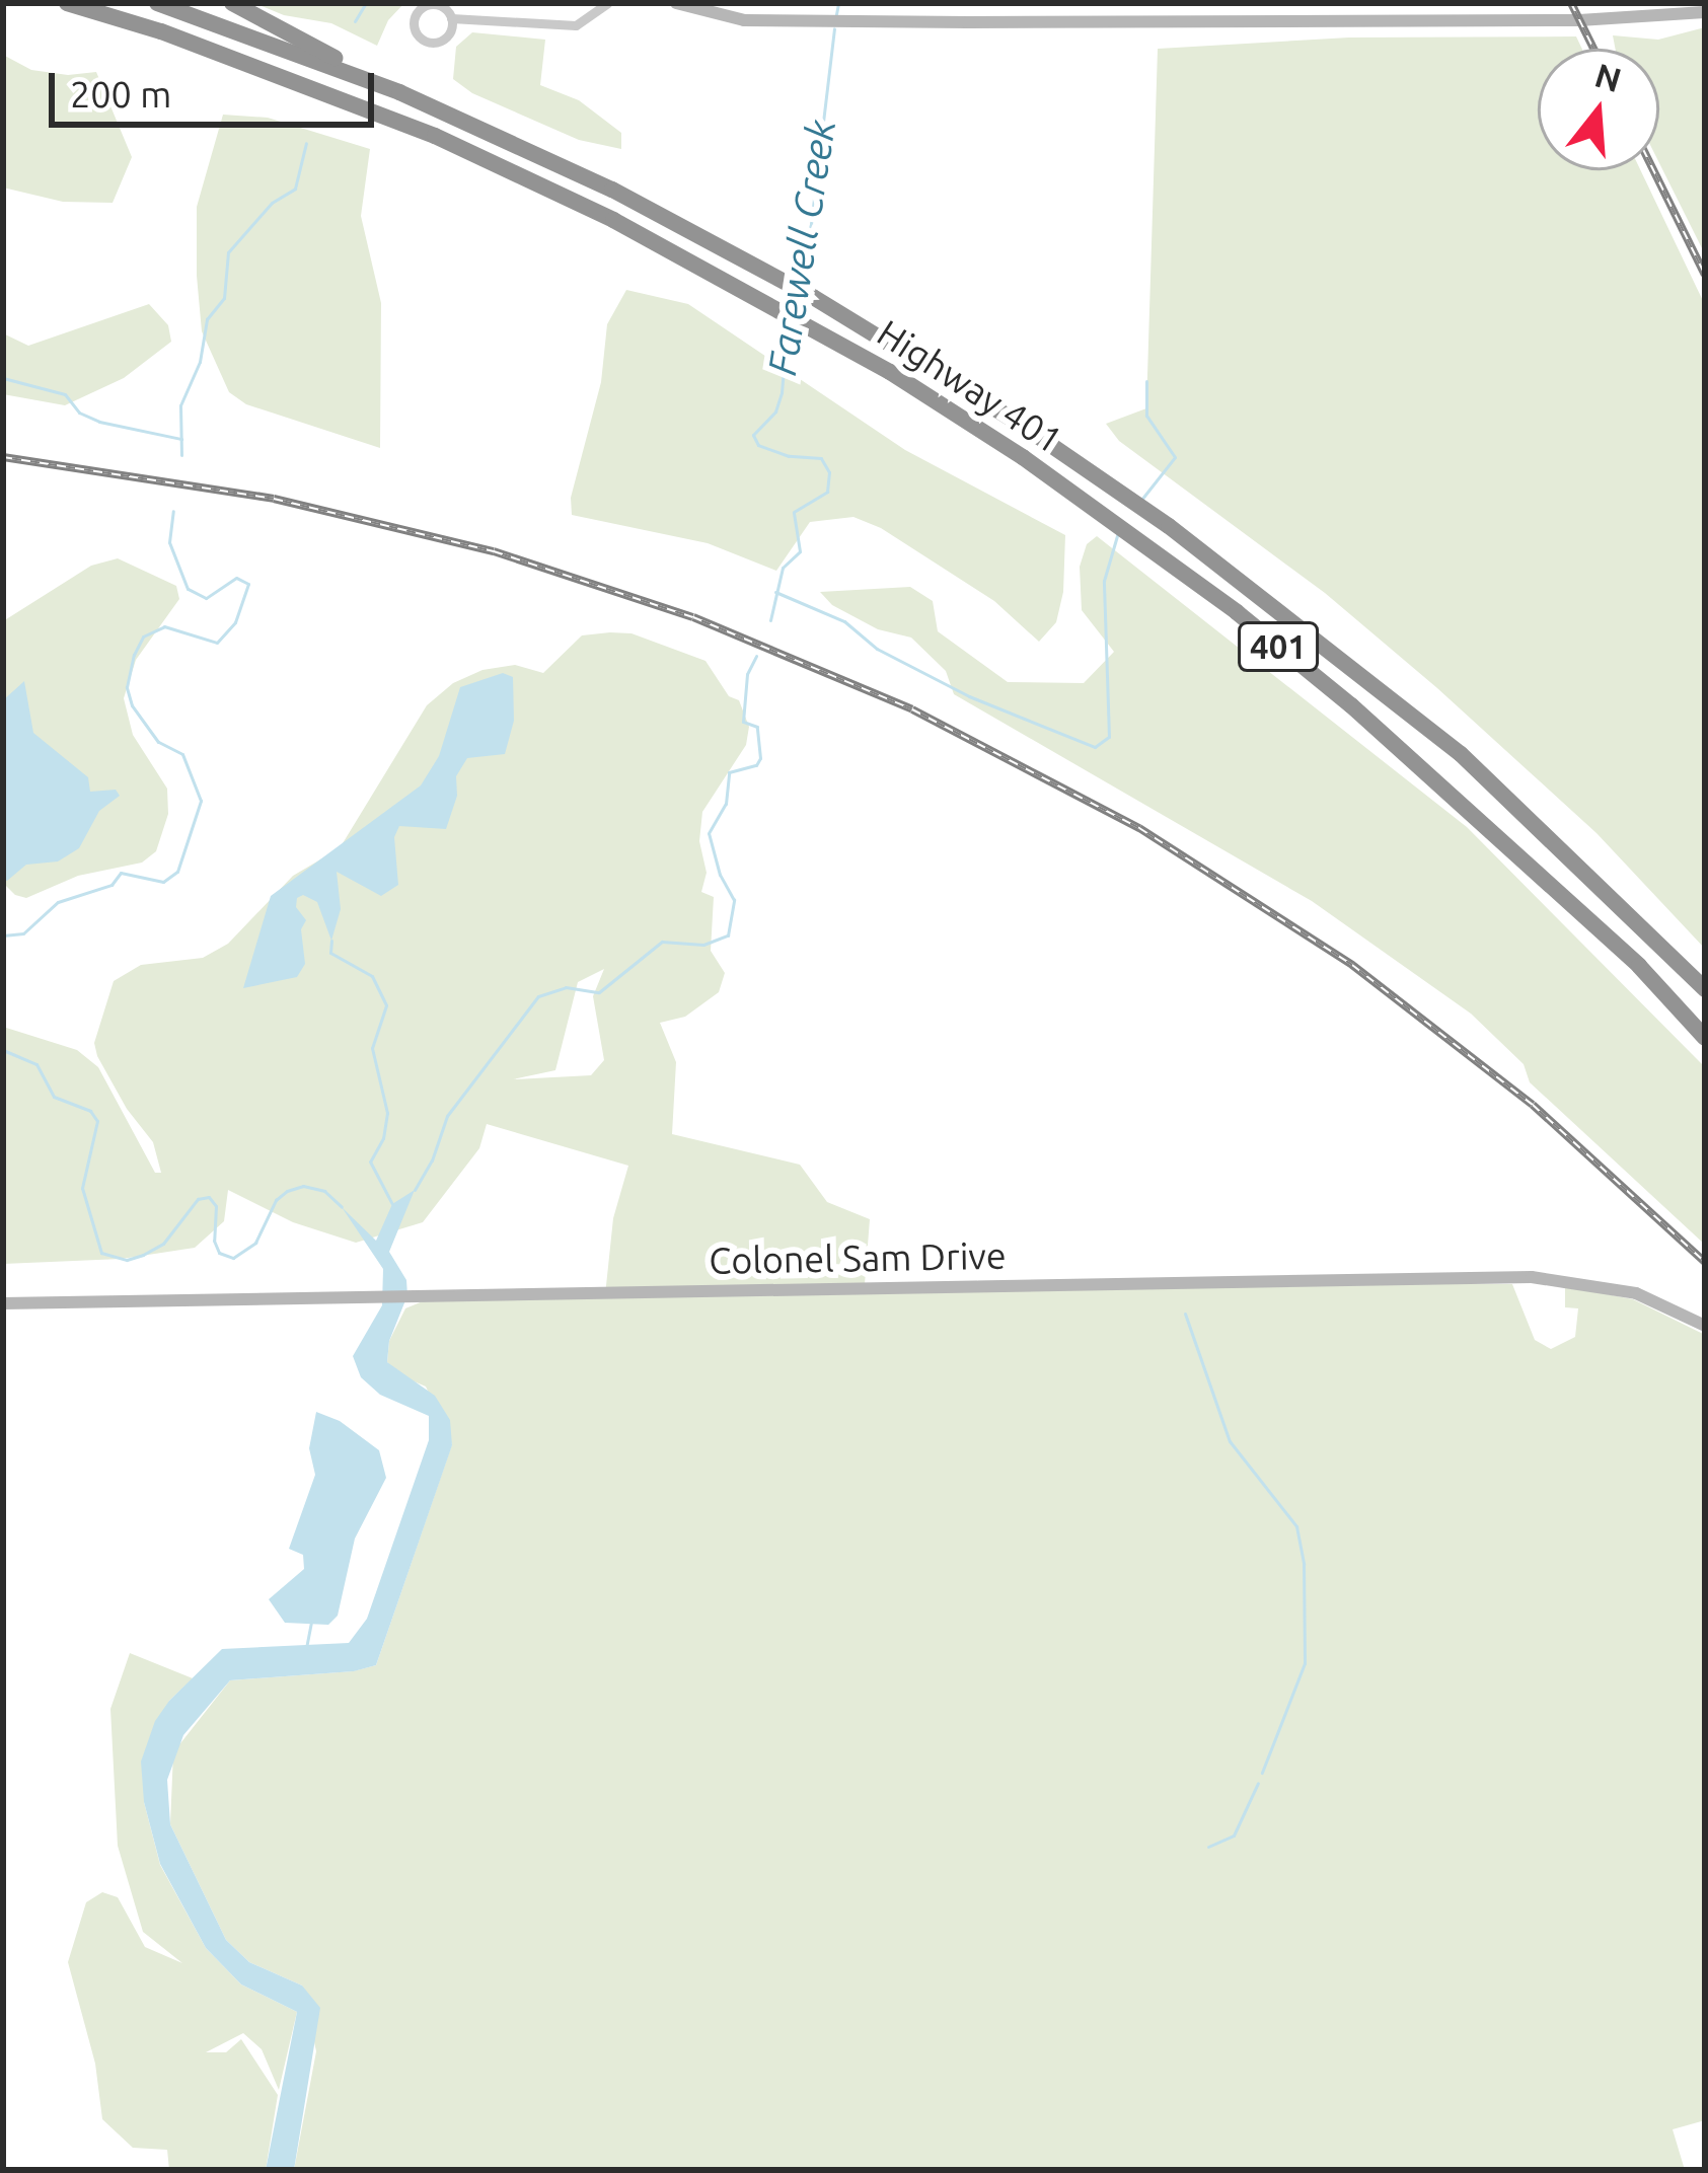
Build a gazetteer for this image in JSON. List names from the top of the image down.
{
  "streets": {
    "highway": ["Highway 401", "401"],
    "street": ["Colonel Sam Drive"]
  },
  "water": ["Farewell Creek"],
  "scale_bar": "200 m",
  "north": "top"
}
